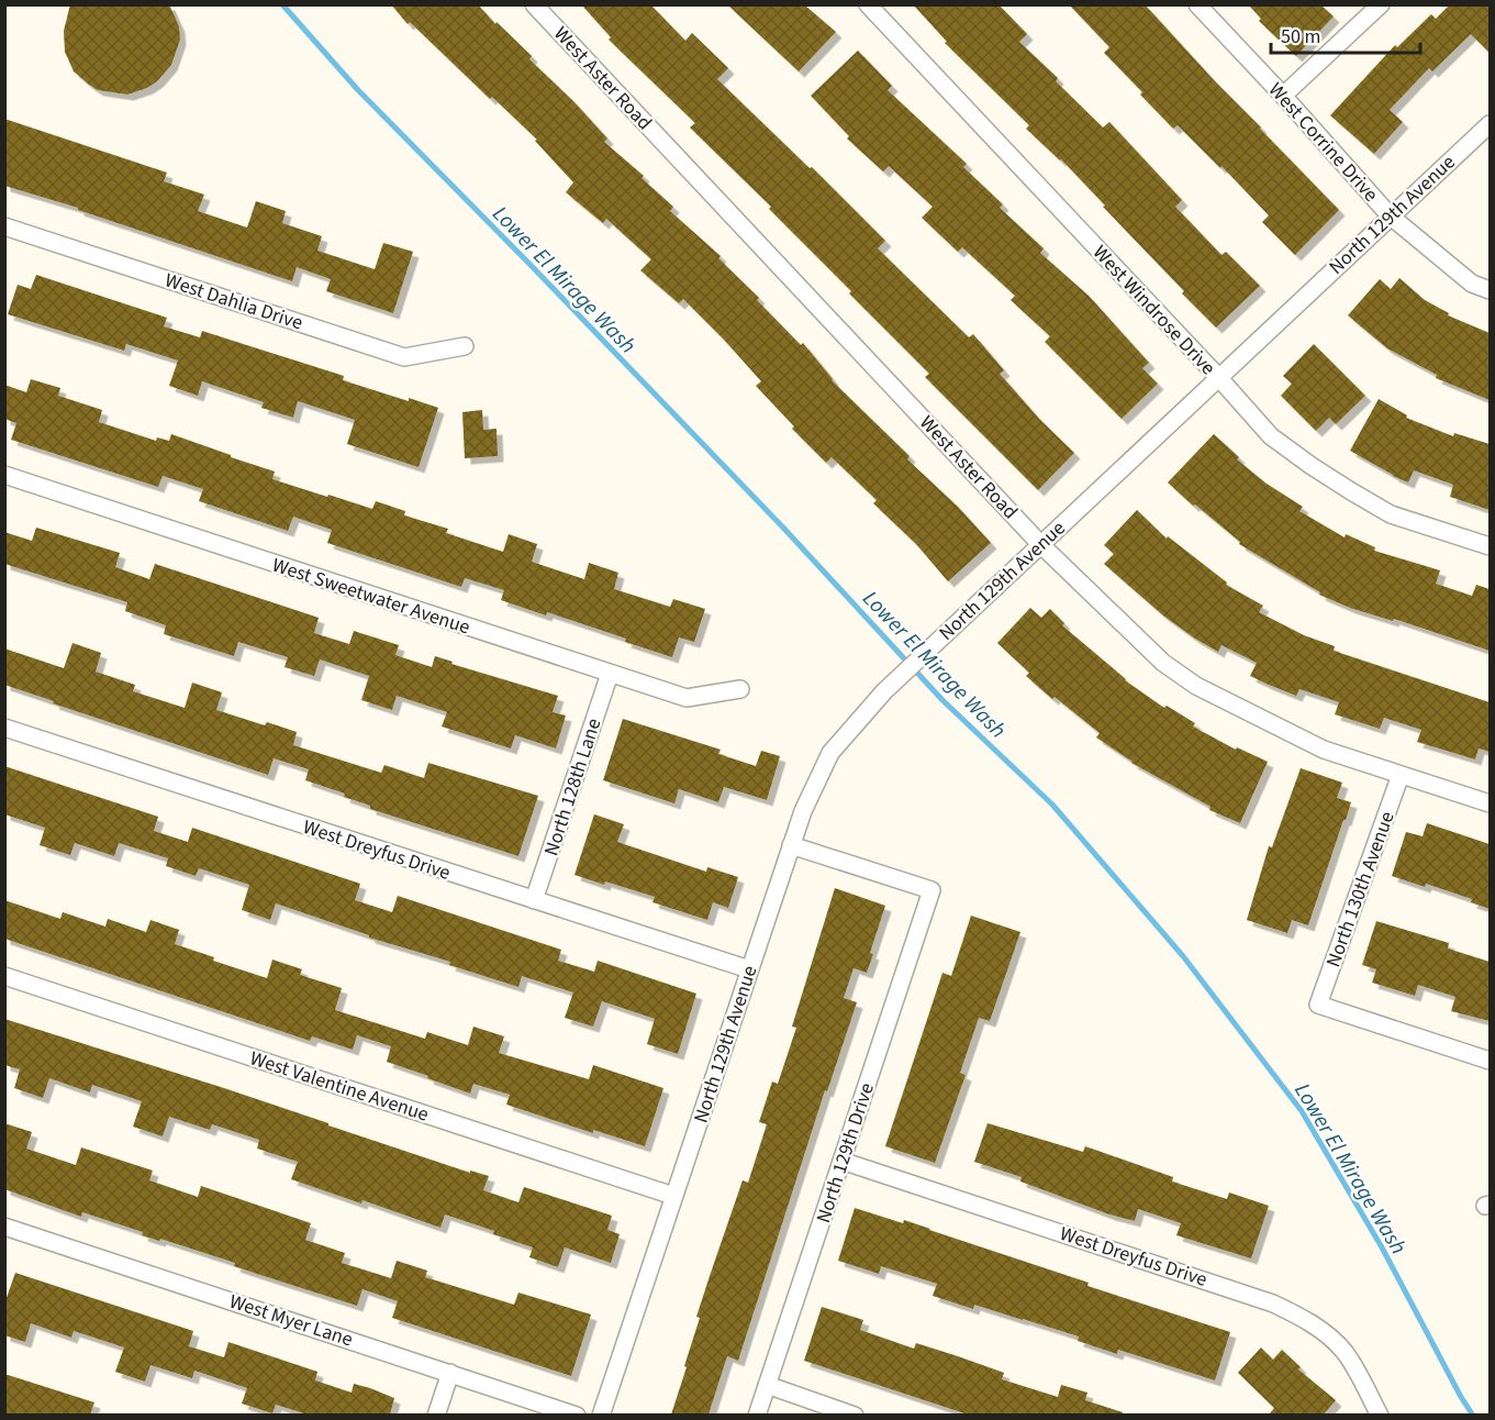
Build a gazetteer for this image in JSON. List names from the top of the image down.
{
  "streets": {
    "street": [
      "West Aster Road",
      "West Corrine Drive",
      "North 129th Avenue",
      "West Dahlia Drive",
      "West Windrose Drive",
      "West Sweetwater Avenue",
      "North 128th Lane",
      "West Dreyfus Drive",
      "North 130th Avenue",
      "West Valentine Avenue",
      "North 129th Drive",
      "West Myer Lane"
    ]
  },
  "crossings": [
    ["West Aster Road", "North 129th Avenue"],
    ["West Aster Road", "North 130th Avenue"],
    ["West Corrine Drive", "North 129th Avenue"],
    ["North 129th Avenue", "West Windrose Drive"],
    ["North 129th Avenue", "West Dreyfus Drive"],
    ["North 129th Avenue", "West Valentine Avenue"],
    ["North 129th Avenue", "North 129th Drive"],
    ["West Sweetwater Avenue", "North 128th Lane"],
    ["North 128th Lane", "West Dreyfus Drive"],
    ["West Dreyfus Drive", "North 129th Drive"]
  ],
  "water": ["Lower El Mirage Wash"],
  "scale_bar": "50 m"
}
